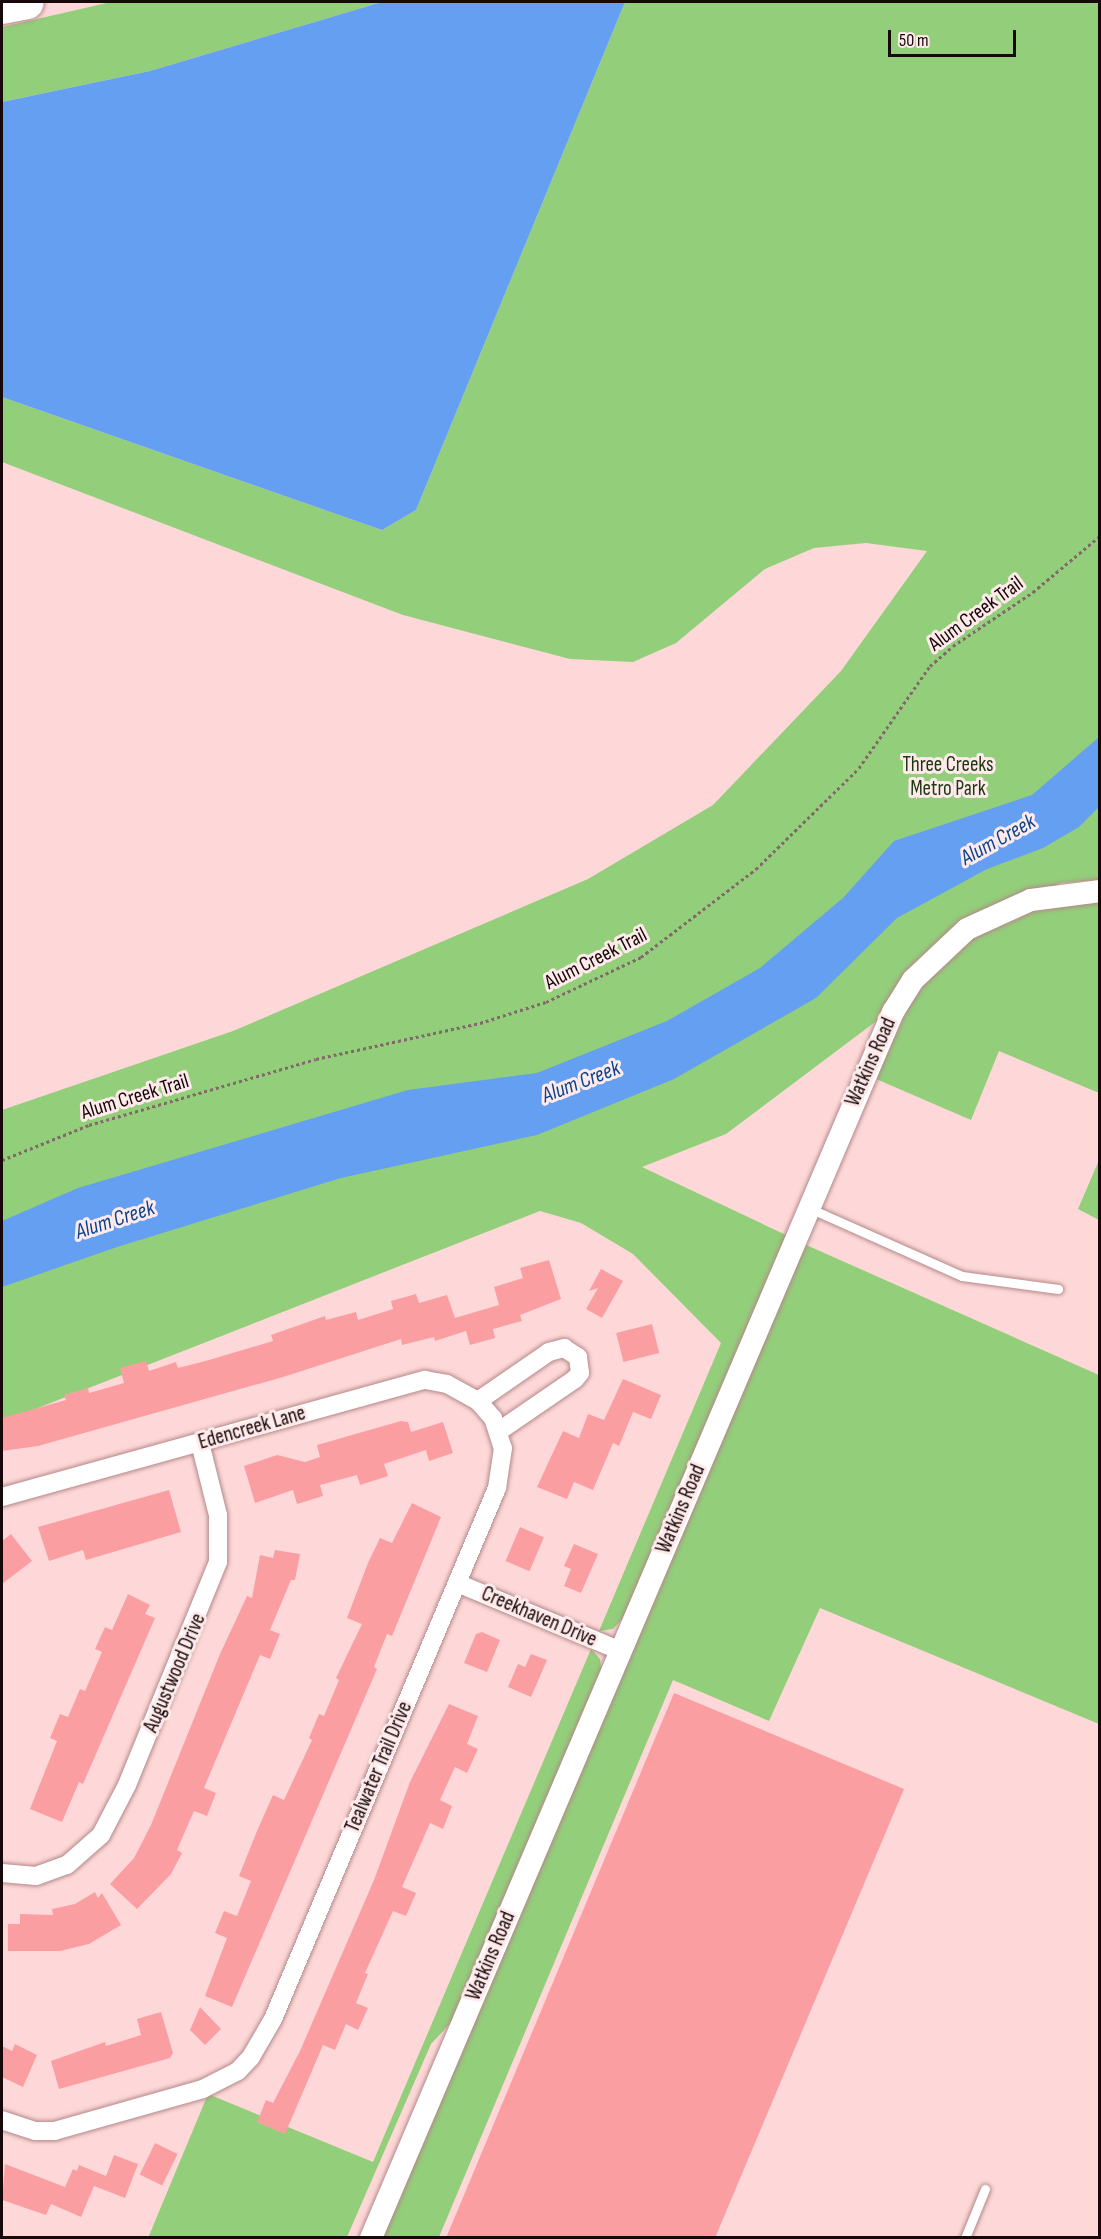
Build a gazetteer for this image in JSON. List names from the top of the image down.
{
  "streets": {
    "street": [
      "Watkins Road",
      "Edencreek Lane",
      "Creekhaven Drive",
      "Augustwood Drive",
      "Tealwater Trail Drive"
    ],
    "path": ["Alum Creek Trail"]
  },
  "crossings": [
    ["Watkins Road", "Creekhaven Drive"],
    ["Edencreek Lane", "Augustwood Drive"],
    ["Edencreek Lane", "Tealwater Trail Drive"],
    ["Creekhaven Drive", "Tealwater Trail Drive"]
  ],
  "water": ["Alum Creek"],
  "parks": ["Three Creeks Metro Park"],
  "scale_bar": "50 m"
}
